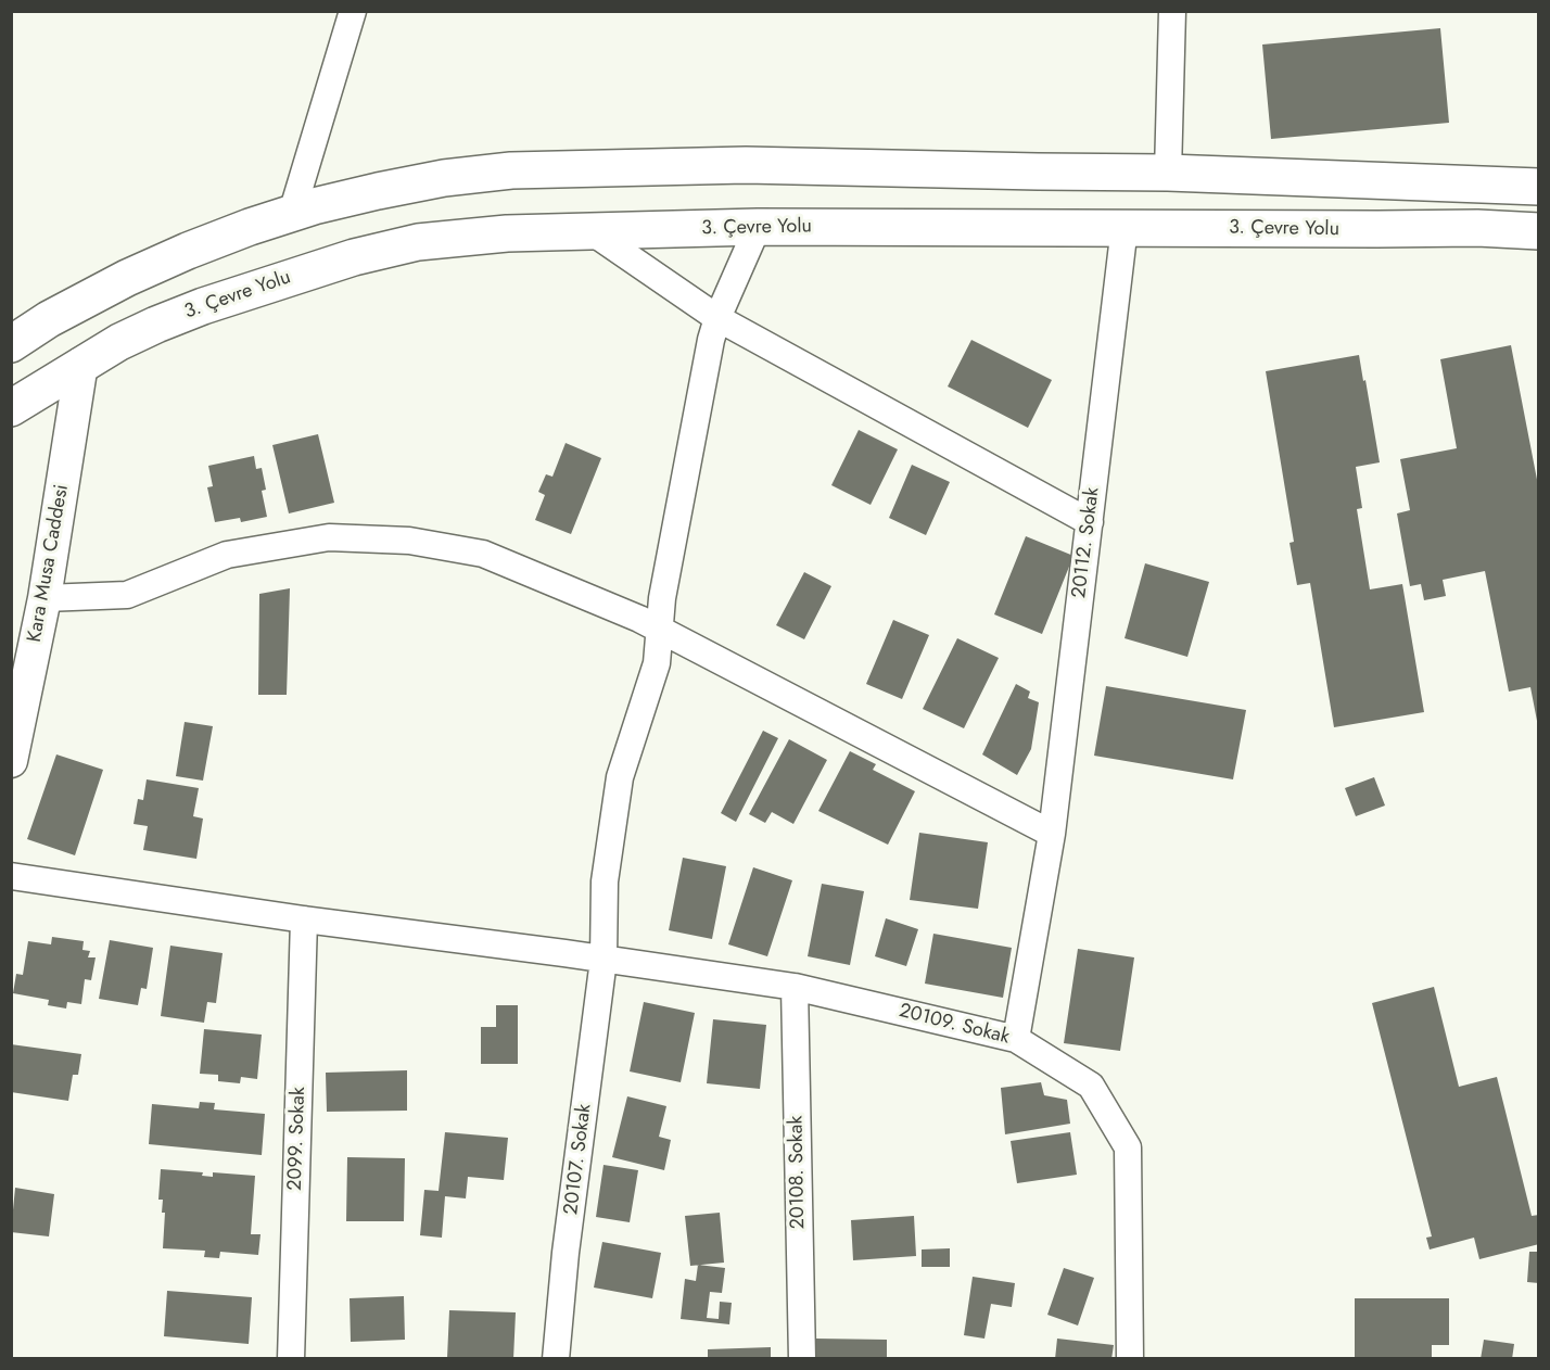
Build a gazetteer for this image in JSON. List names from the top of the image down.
{
  "streets": {
    "main road": ["3. Çevre Yolu"],
    "street": [
      "20112. Sokak",
      "Kara Musa Caddesi",
      "20109. Sokak",
      "2099. Sokak",
      "20107. Sokak",
      "20108. Sokak"
    ]
  },
  "crossings": [
    ["3. Çevre Yolu", "20112. Sokak"],
    ["3. Çevre Yolu", "Kara Musa Caddesi"],
    ["3. Çevre Yolu", "20107. Sokak"],
    ["20112. Sokak", "20109. Sokak"],
    ["20109. Sokak", "2099. Sokak"],
    ["20109. Sokak", "20107. Sokak"],
    ["20109. Sokak", "20108. Sokak"]
  ]
}
